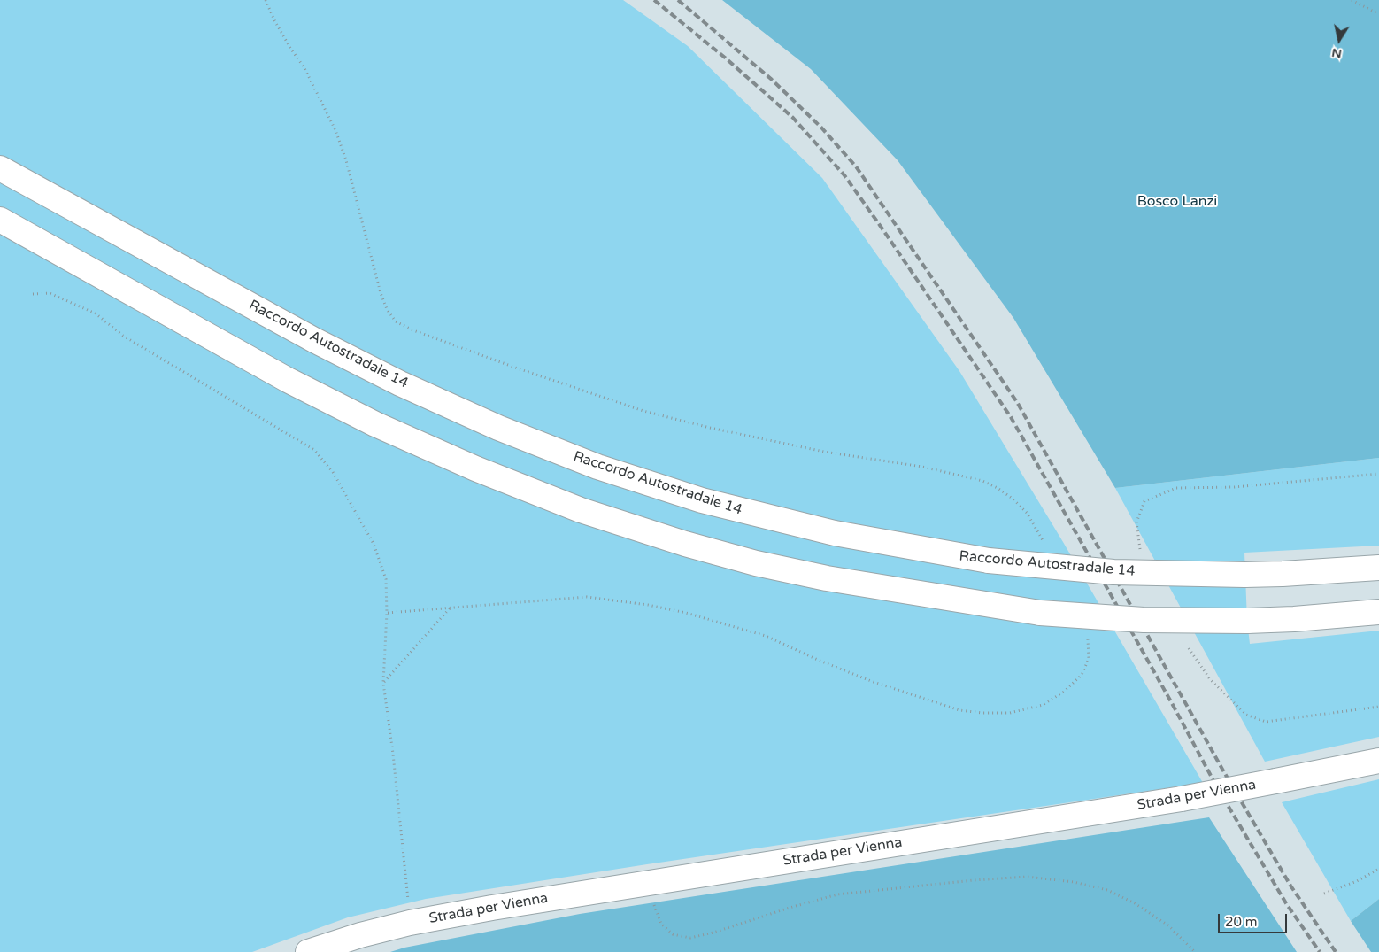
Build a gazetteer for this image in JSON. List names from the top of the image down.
{
  "streets": {
    "main road": ["Raccordo Autostradale 14", "Strada per Vienna"]
  },
  "parks": ["Bosco Lanzi"],
  "scale_bar": "20 m",
  "north": "bottom"
}
